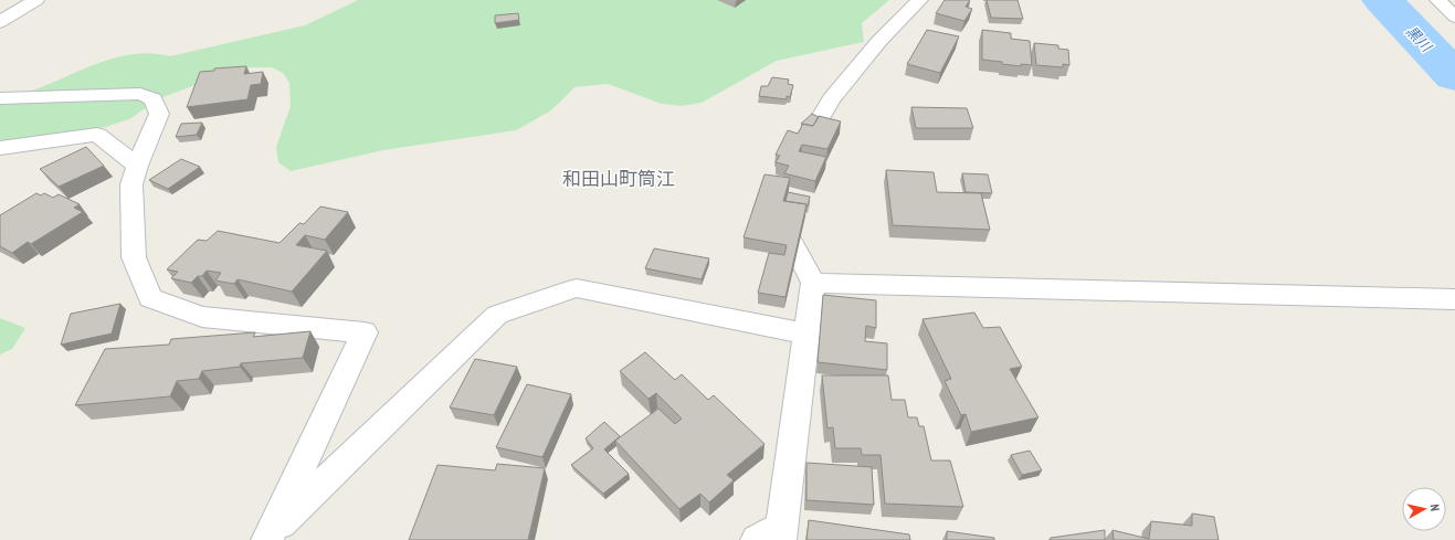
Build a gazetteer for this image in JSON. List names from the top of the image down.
{
  "districts": ["和田山町筒江"],
  "water": ["黒川"],
  "north": "right"
}
